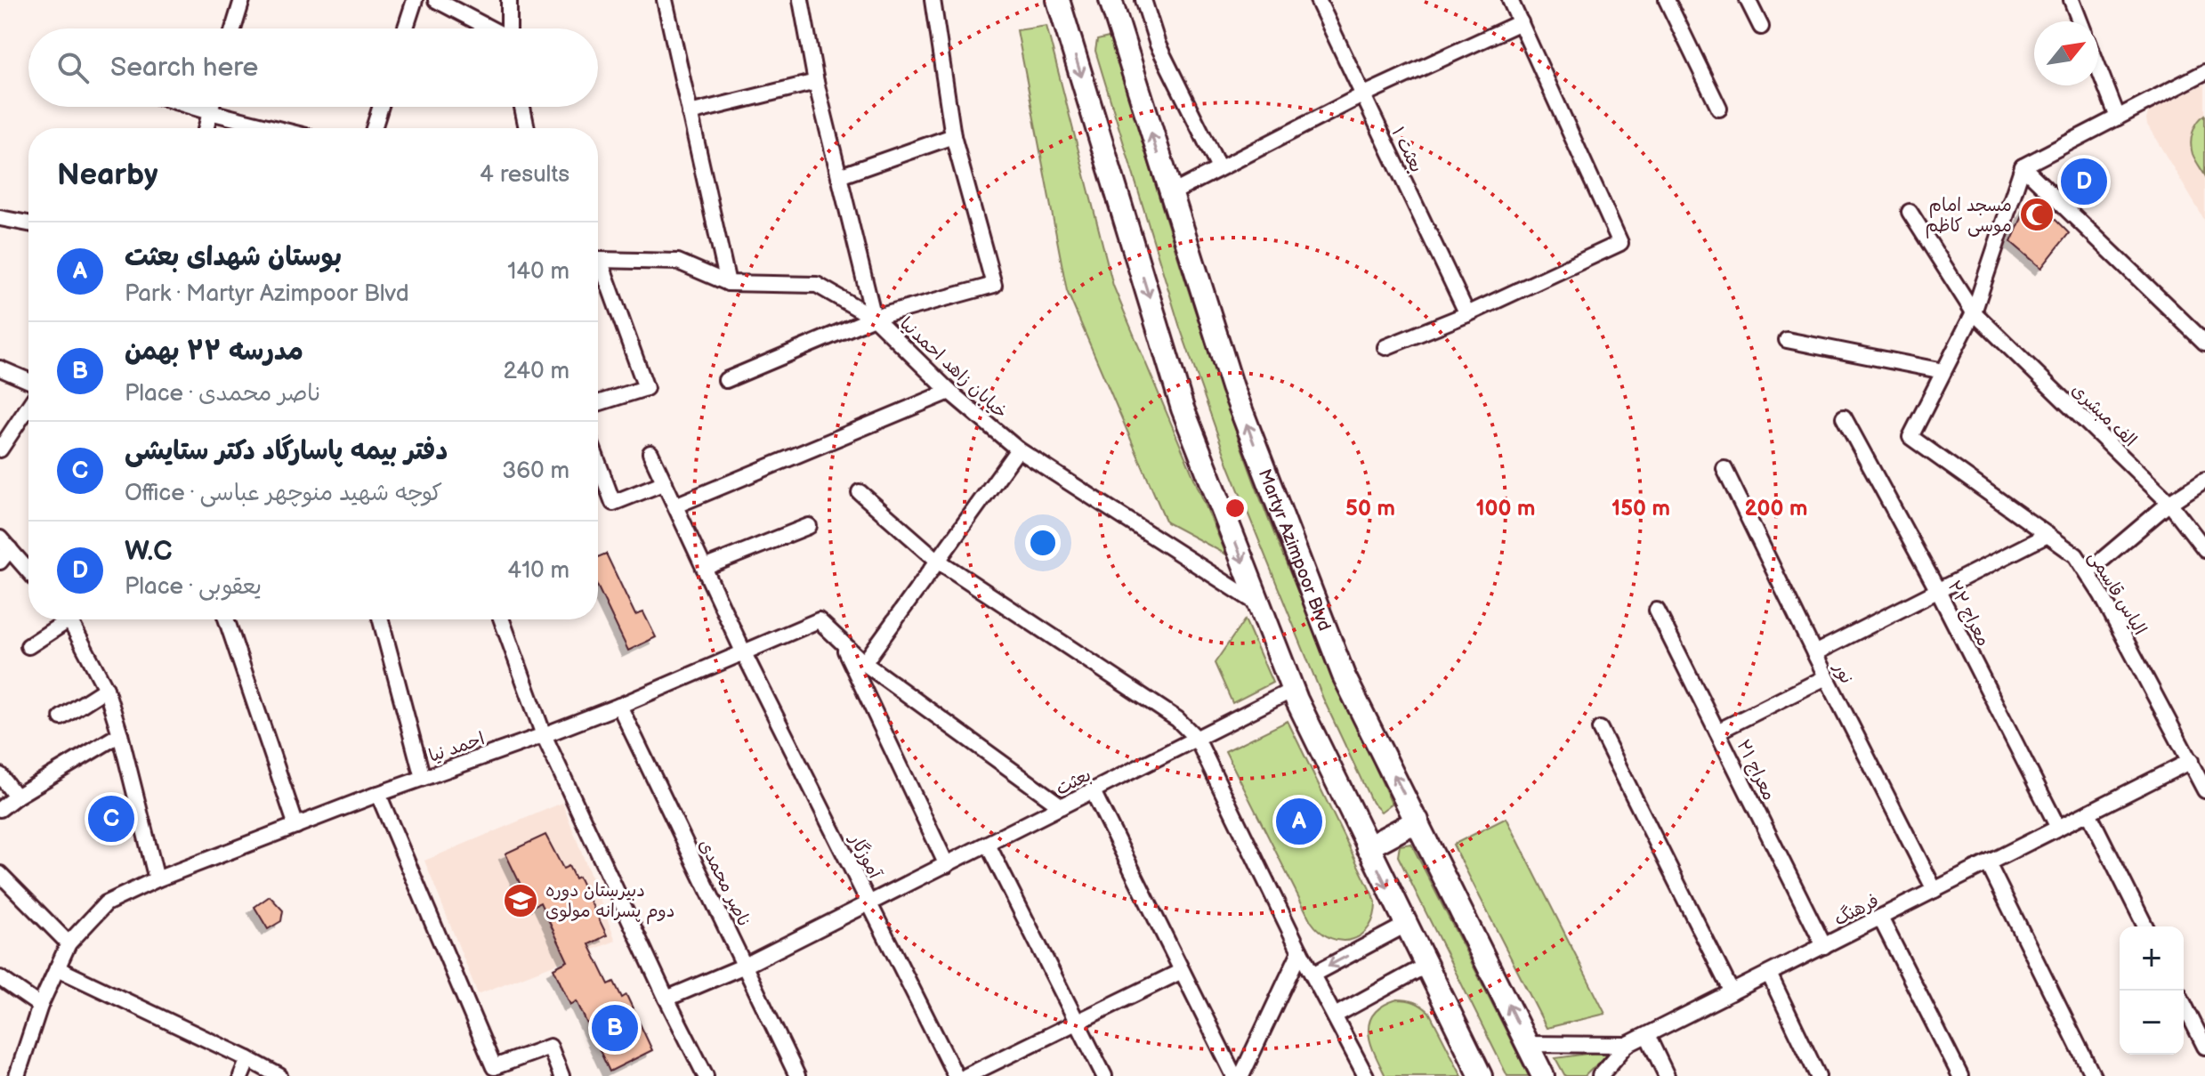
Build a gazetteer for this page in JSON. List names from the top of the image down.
{
  "streets": {
    "main road": ["Martyr Azimpoor Blvd"],
    "street": [
      "بعثت ۱",
      "خیابان زاهد احمدنیا",
      "الف مبشری",
      "الیاس قاسمی",
      "معراج ۲۲",
      "نور",
      "احمد نیا",
      "معراج ۲۱",
      "بعثت",
      "آموزگار",
      "ناصر محمدی",
      "فرهنگ"
    ]
  },
  "crossings": [
    ["Martyr Azimpoor Blvd", "فرهنگ"],
    ["الیاس قاسمی", "فرهنگ"],
    ["معراج ۲۲", "فرهنگ"],
    ["نور", "فرهنگ"],
    ["احمد نیا", "آموزگار"],
    ["احمد نیا", "ناصر محمدی"],
    ["معراج ۲۱", "فرهنگ"],
    ["بعثت", "آموزگار"],
    ["بعثت", "ناصر محمدی"]
  ],
  "places": {
    "mosque": ["مسجد امام موسی کاظم"],
    "school or university": ["دبیرستان دوره دوم پسرانه مولوی"]
  },
  "north": "top right",
  "page": {
    "search": "Search here",
    "heading": ["Nearby", "4 results"],
    "pins": [
      "D",
      "C",
      "A",
      "B"
    ],
    "list": [
      {
        "mark": "A",
        "name": "بوستان شهدای بعثت",
        "note": "Park · Martyr Azimpoor Blvd",
        "value": "140 m"
      },
      {
        "mark": "B",
        "name": "مدرسه ۲۲ بهمن",
        "note": "Place · ناصر محمدی",
        "value": "240 m"
      },
      {
        "mark": "C",
        "name": "دفتر بیمه پاسارگاد دکتر ستایشی",
        "note": "Office · کوچه شهید منوچهر عباسی",
        "value": "360 m"
      },
      {
        "mark": "D",
        "name": "W.C",
        "note": "Place · یعقوبی",
        "value": "410 m"
      }
    ],
    "map_buttons": ["+", "−"]
  },
  "rings": [
    "50 m",
    "100 m",
    "150 m",
    "200 m"
  ]
}
